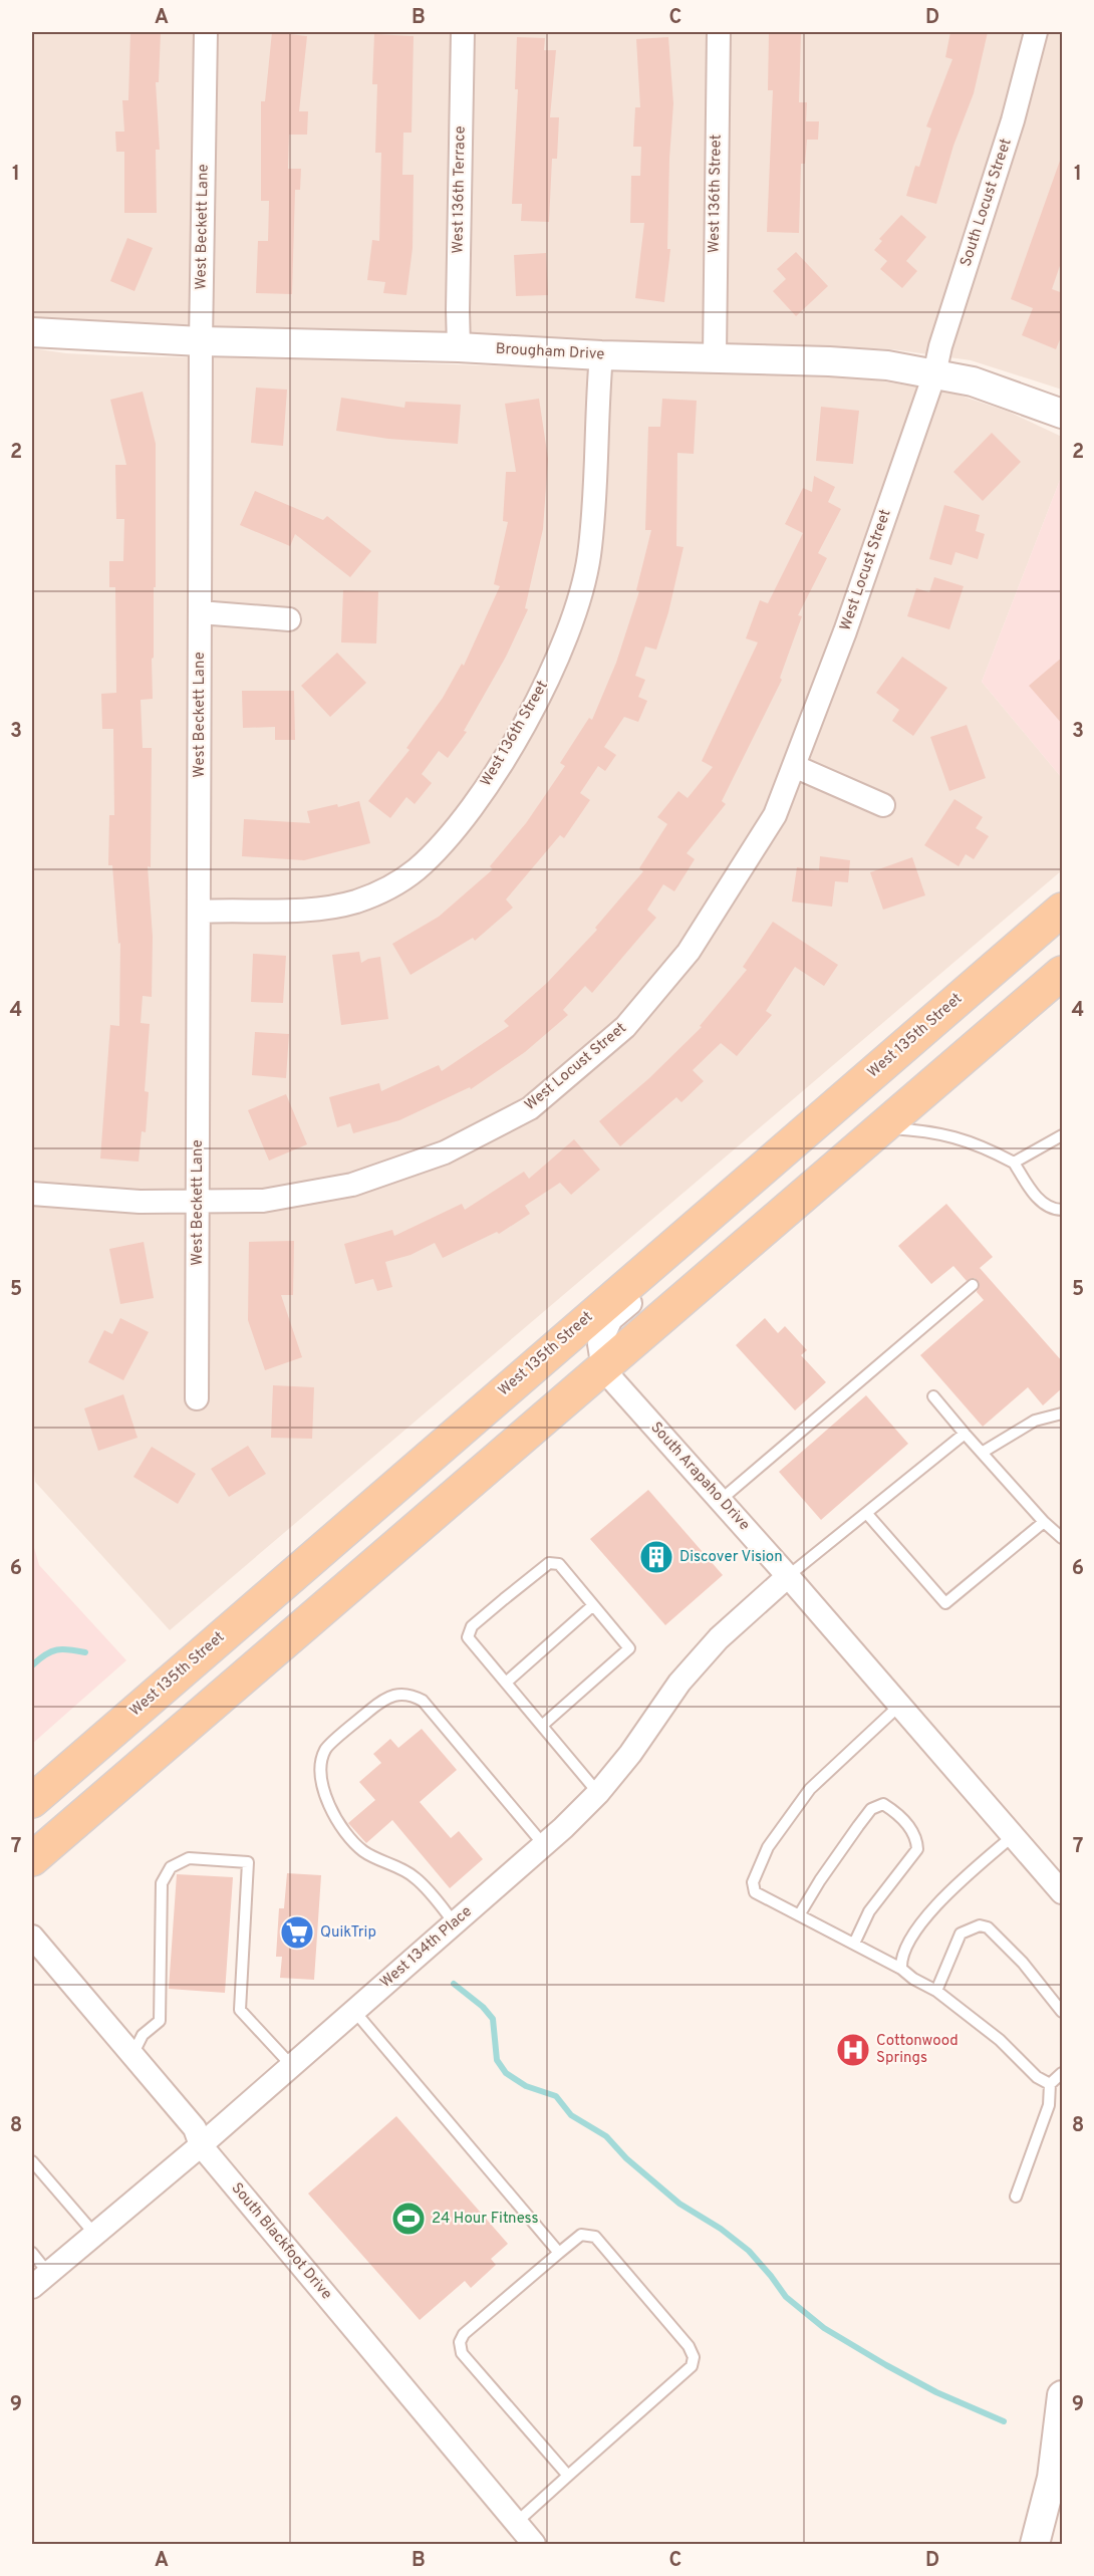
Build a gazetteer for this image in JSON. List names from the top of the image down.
{
  "streets": {
    "main road": ["West 135th Street"],
    "street": [
      "West 136th Terrace",
      "West 136th Street",
      "South Locust Street",
      "West Beckett Lane",
      "Brougham Drive",
      "West Locust Street",
      "South Arapaho Drive",
      "West 134th Place",
      "South Blackfoot Drive"
    ]
  },
  "crossings": [
    ["West 136th Terrace", "Brougham Drive"],
    ["West 136th Street", "West Beckett Lane"],
    ["West 136th Street", "Brougham Drive"],
    ["South Locust Street", "Brougham Drive"],
    ["South Locust Street", "West Locust Street"],
    ["West Beckett Lane", "Brougham Drive"],
    ["West Beckett Lane", "West Locust Street"],
    ["Brougham Drive", "West Locust Street"],
    ["South Arapaho Drive", "West 134th Place"],
    ["West 134th Place", "South Blackfoot Drive"]
  ],
  "places": {
    "building": ["Discover Vision"],
    "supermarket": ["QuikTrip"],
    "hospital": ["Cottonwood Springs"],
    "sports": ["24 Hour Fitness"]
  },
  "grid": {
    "columns": [
      "A",
      "B",
      "C",
      "D"
    ],
    "rows": [
      "1",
      "2",
      "3",
      "4",
      "5",
      "6",
      "7",
      "8",
      "9"
    ]
  }
}
